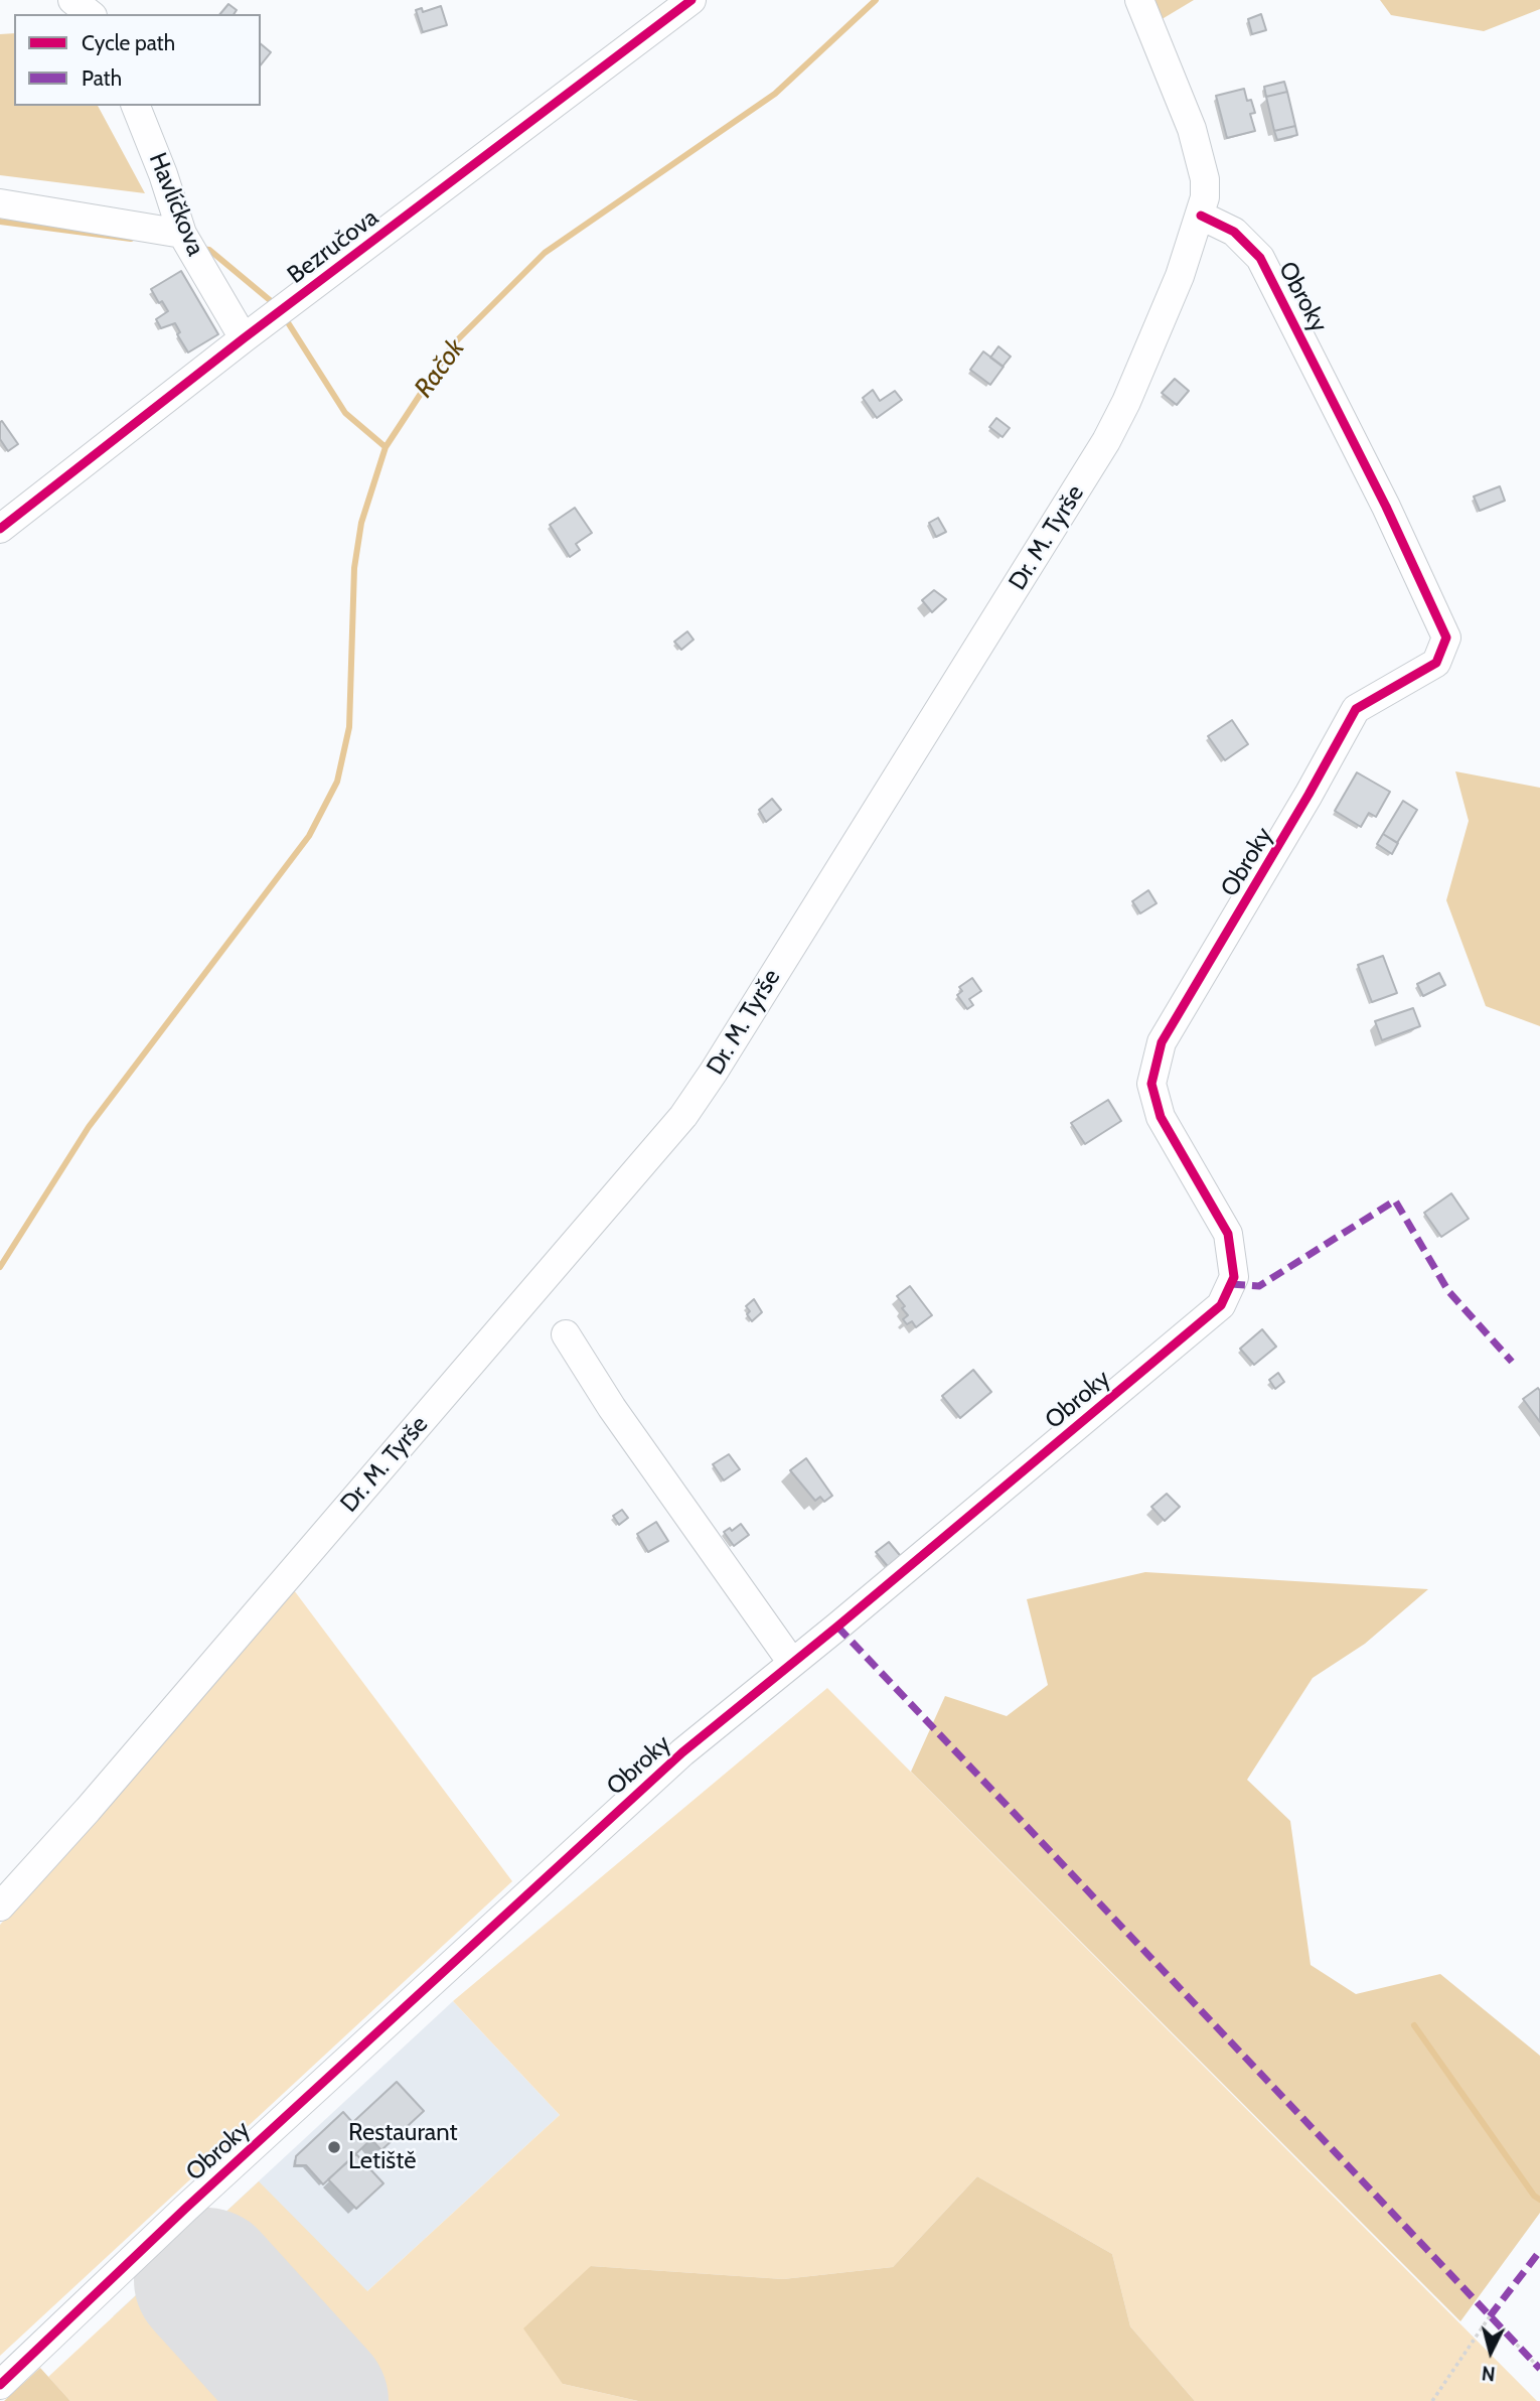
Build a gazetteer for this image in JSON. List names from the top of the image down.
{
  "streets": {
    "street": [
      "Havlíčkova",
      "Bezručova",
      "Obroky",
      "Dr. M. Tyrše"
    ]
  },
  "crossings": [
    ["Havlíčkova", "Bezručova"],
    ["Obroky", "Dr. M. Tyrše"]
  ],
  "water": ["Račok"],
  "places": ["Restaurant Letiště"],
  "legend": ["Cycle path", "Path"],
  "north": "bottom"
}
